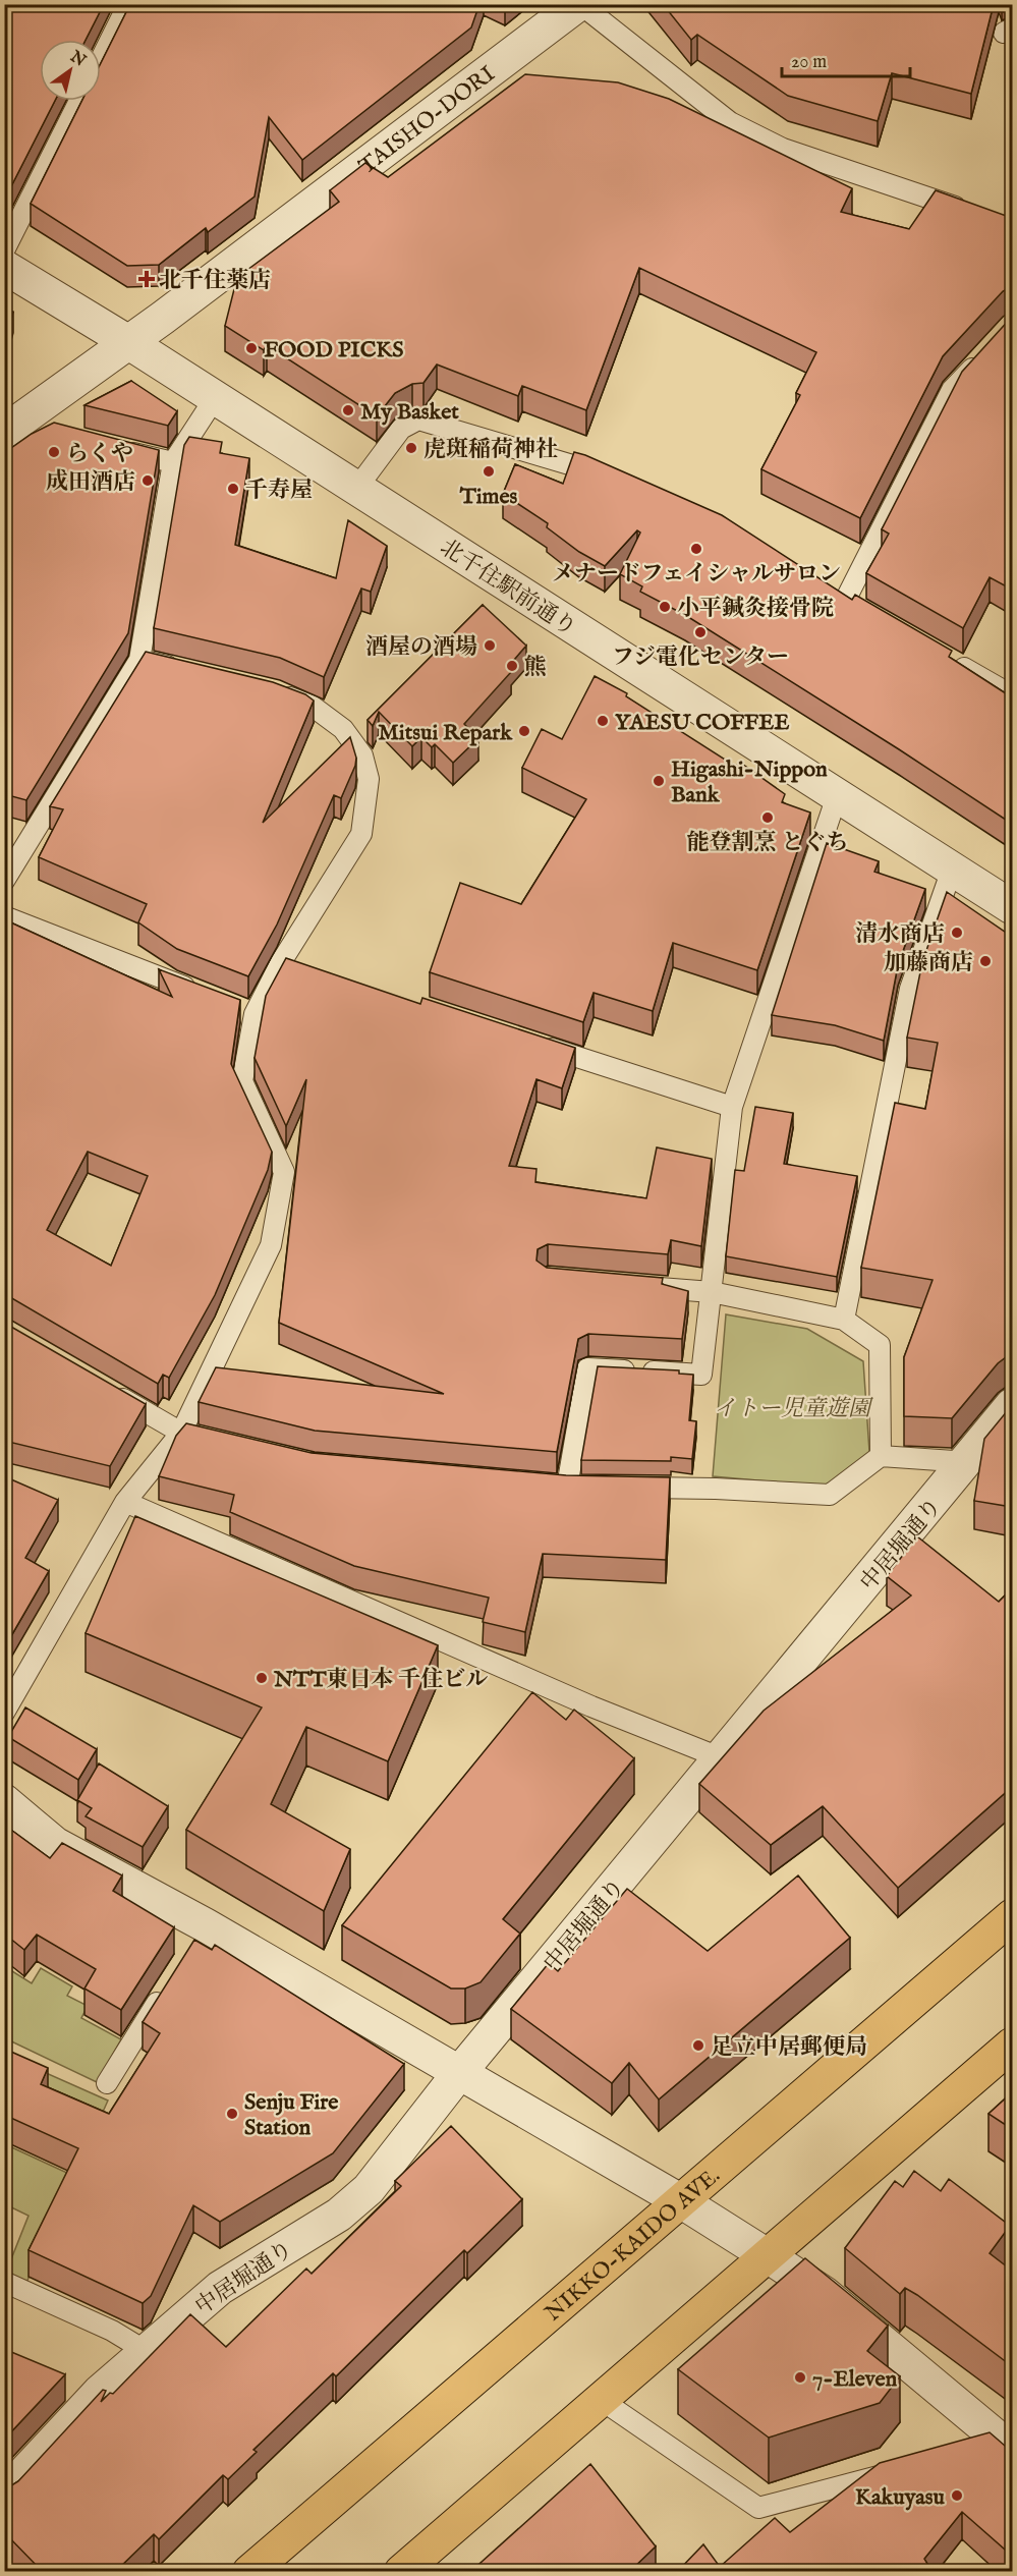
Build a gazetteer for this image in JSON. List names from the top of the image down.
{
  "streets": {
    "highway": ["NIKKO-KAIDO AVE."],
    "street": ["TAISHO-DORI", "北千住駅前通り", "中居堀通り"]
  },
  "crossings": [
    ["TAISHO-DORI", "北千住駅前通り"]
  ],
  "parks": ["イトー児童遊園"],
  "places": {
    "health": ["北千住薬店"],
    "other": [
      "FOOD PICKS",
      "My Basket",
      "虎斑稲荷神社",
      "らくや",
      "Times",
      "成田酒店",
      "千寿屋",
      "メナードフェイシャルサロン",
      "小平鍼灸接骨院",
      "フジ電化センター",
      "酒屋の酒場",
      "熊",
      "YAESU COFFEE",
      "Mitsui Repark",
      "Higashi-Nippon Bank",
      "能登割烹 とぐち",
      "清水商店",
      "加藤商店",
      "NTT東日本 千住ビル",
      "足立中居郵便局",
      "Senju Fire Station",
      "7-Eleven",
      "Kakuyasu"
    ]
  },
  "scale_bar": "20 m",
  "north": "top right"
}
